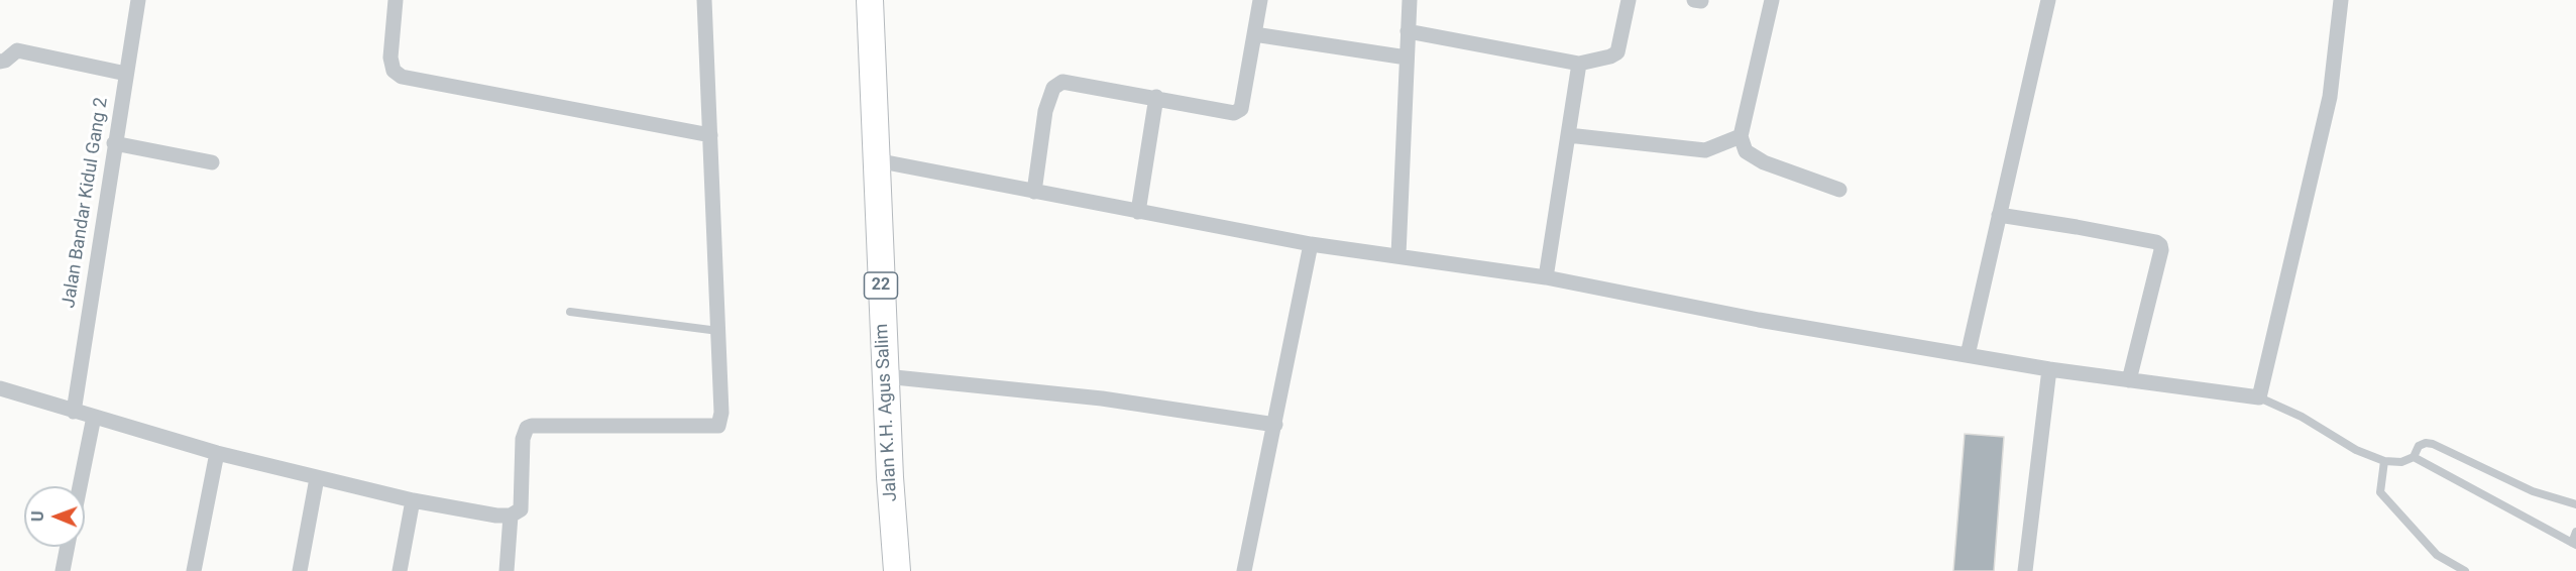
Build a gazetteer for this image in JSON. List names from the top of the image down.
{
  "streets": {
    "highway": ["22", "Jalan K.H. Agus Salim"],
    "street": ["Jalan Bandar Kidul Gang 2"]
  },
  "north": "left"
}
